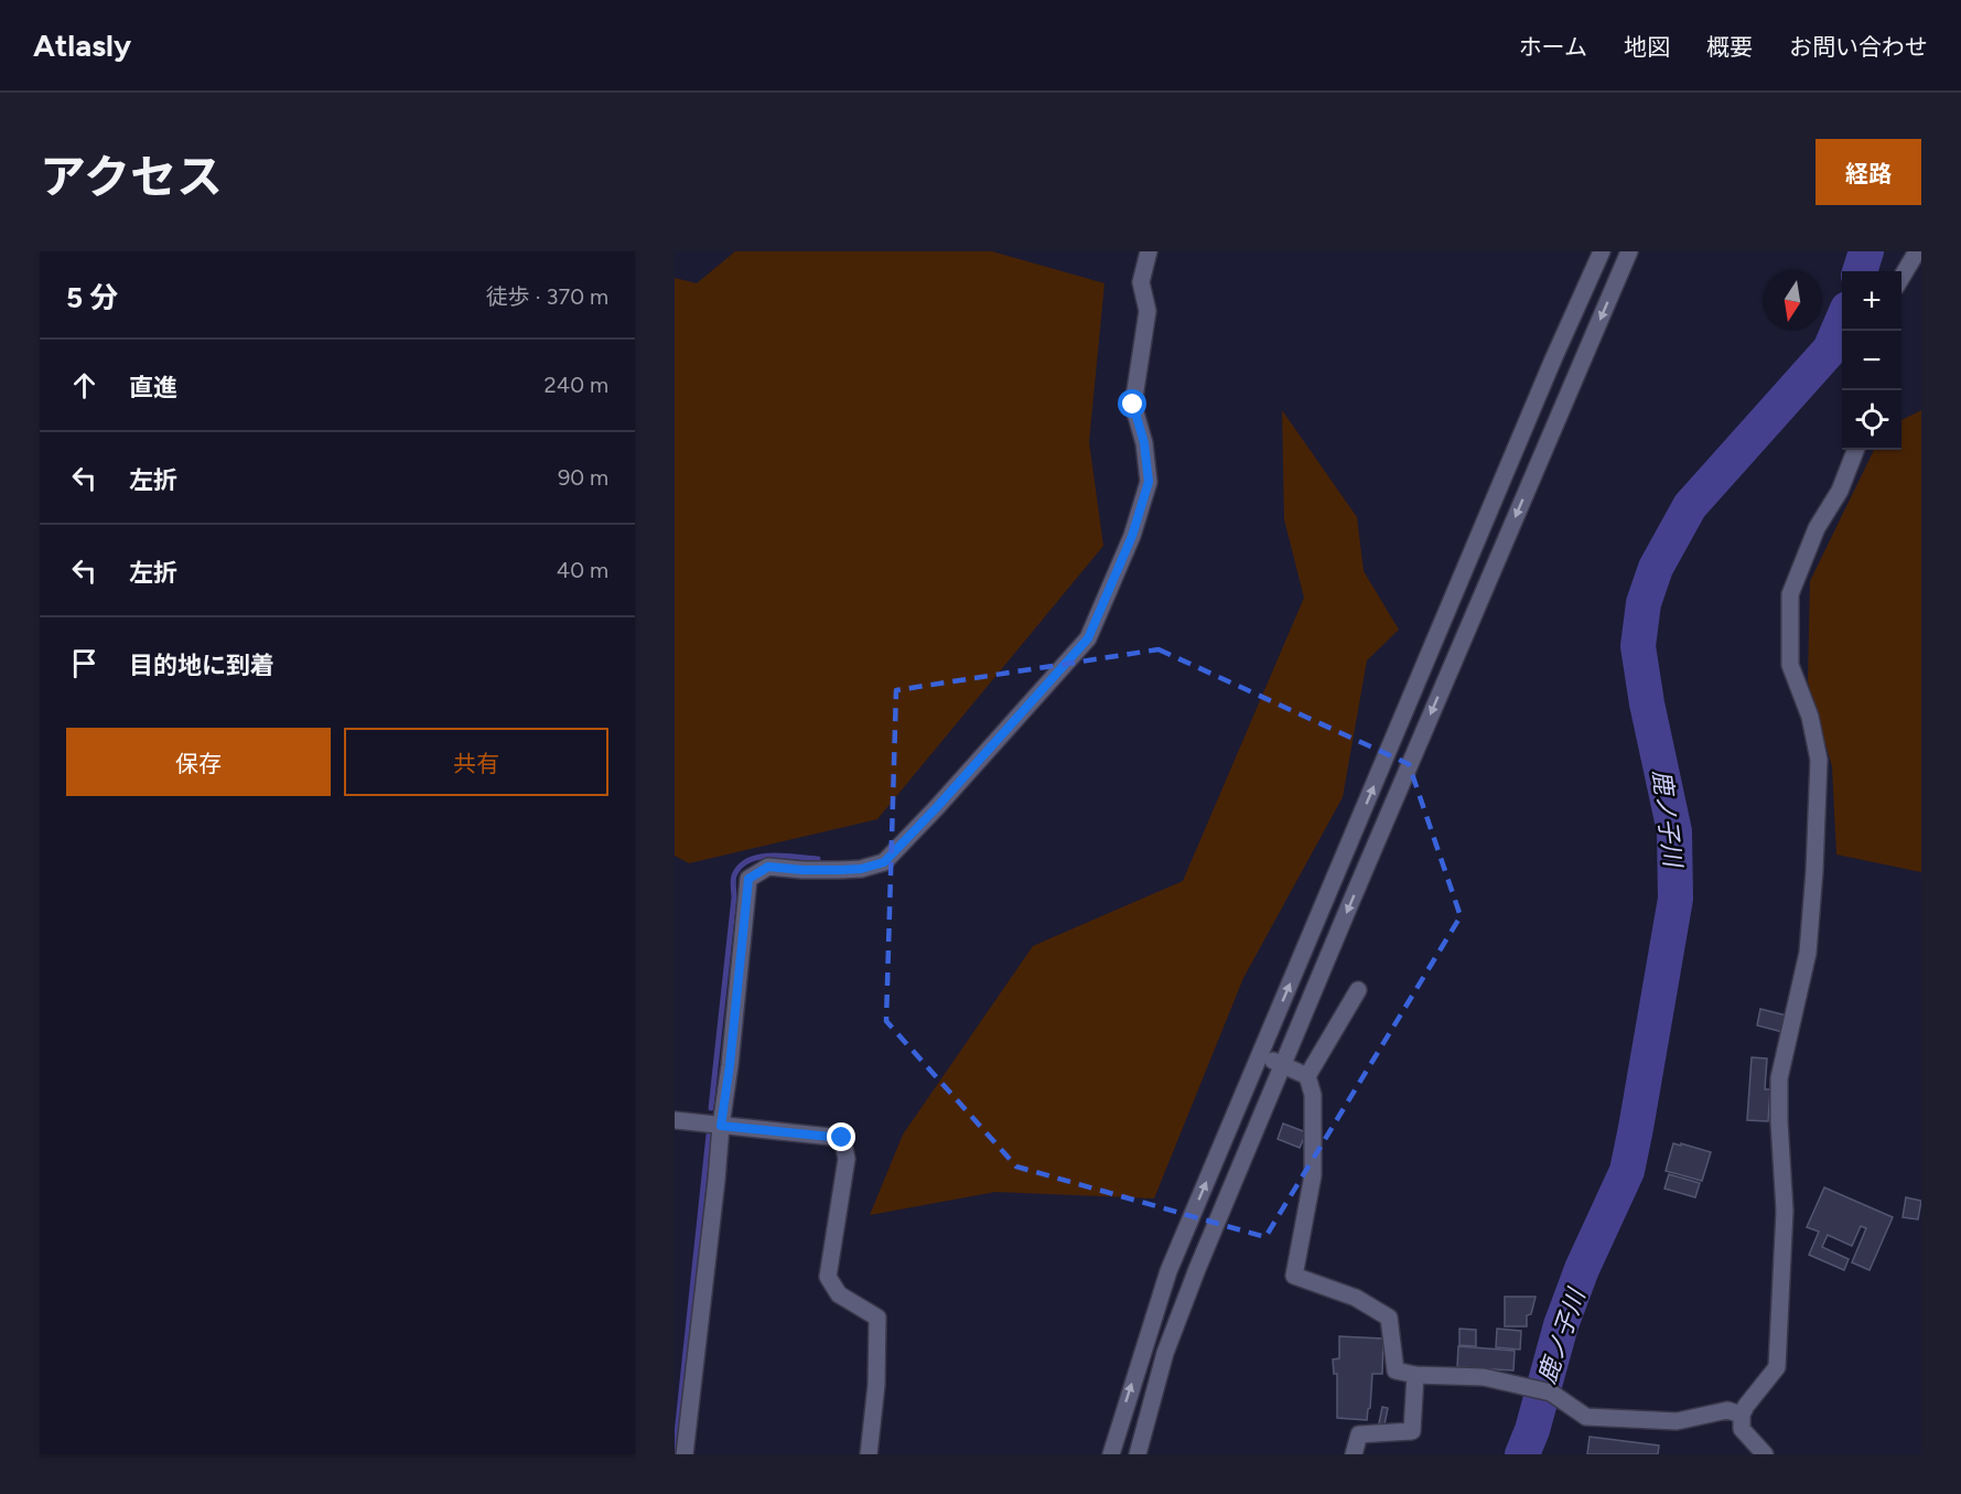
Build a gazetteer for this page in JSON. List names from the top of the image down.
{
  "water": ["鹿ノ子川"],
  "north": "bottom",
  "page": {
    "header": "Atlasly",
    "nav": [
      "ホーム",
      "地図",
      "概要",
      "お問い合わせ"
    ],
    "title": "アクセス",
    "buttons": [
      "経路",
      ["保存", "共有"]
    ],
    "heading": ["5 分", "徒歩 · 370 m"],
    "map_buttons": ["+", "−"],
    "list": [
      ["直進", "240 m"],
      ["左折", "90 m"],
      ["左折", "40 m"],
      "目的地に到着"
    ]
  }
}
